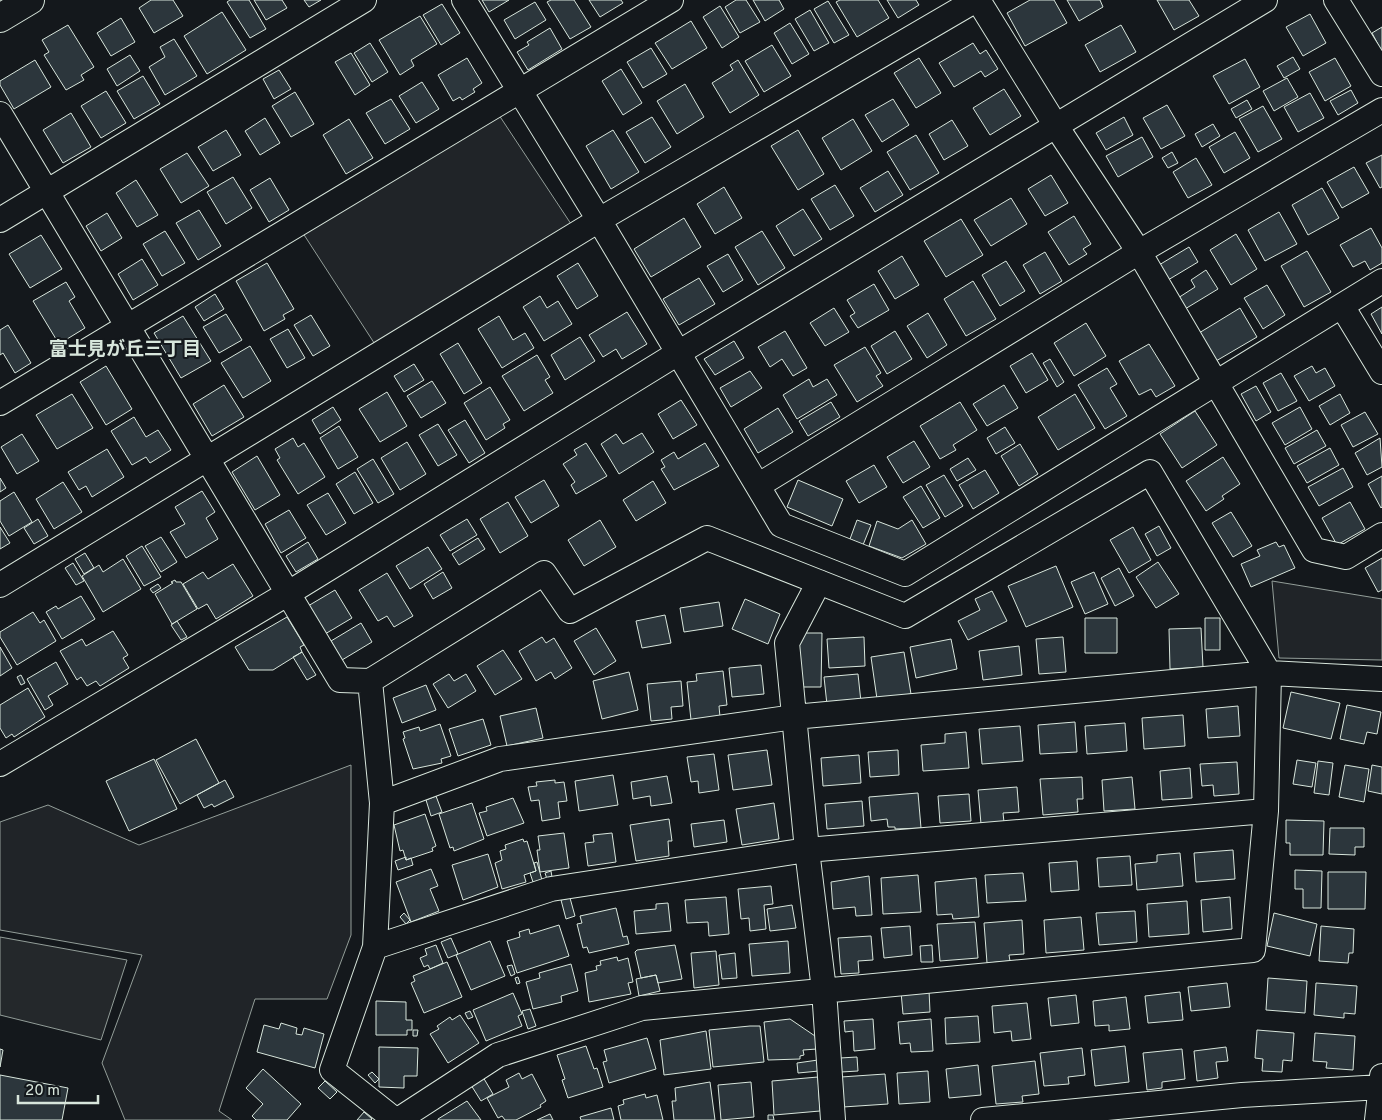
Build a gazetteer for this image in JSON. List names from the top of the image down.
{
  "districts": ["富士見が丘三丁目"],
  "scale_bar": "20 m"
}
